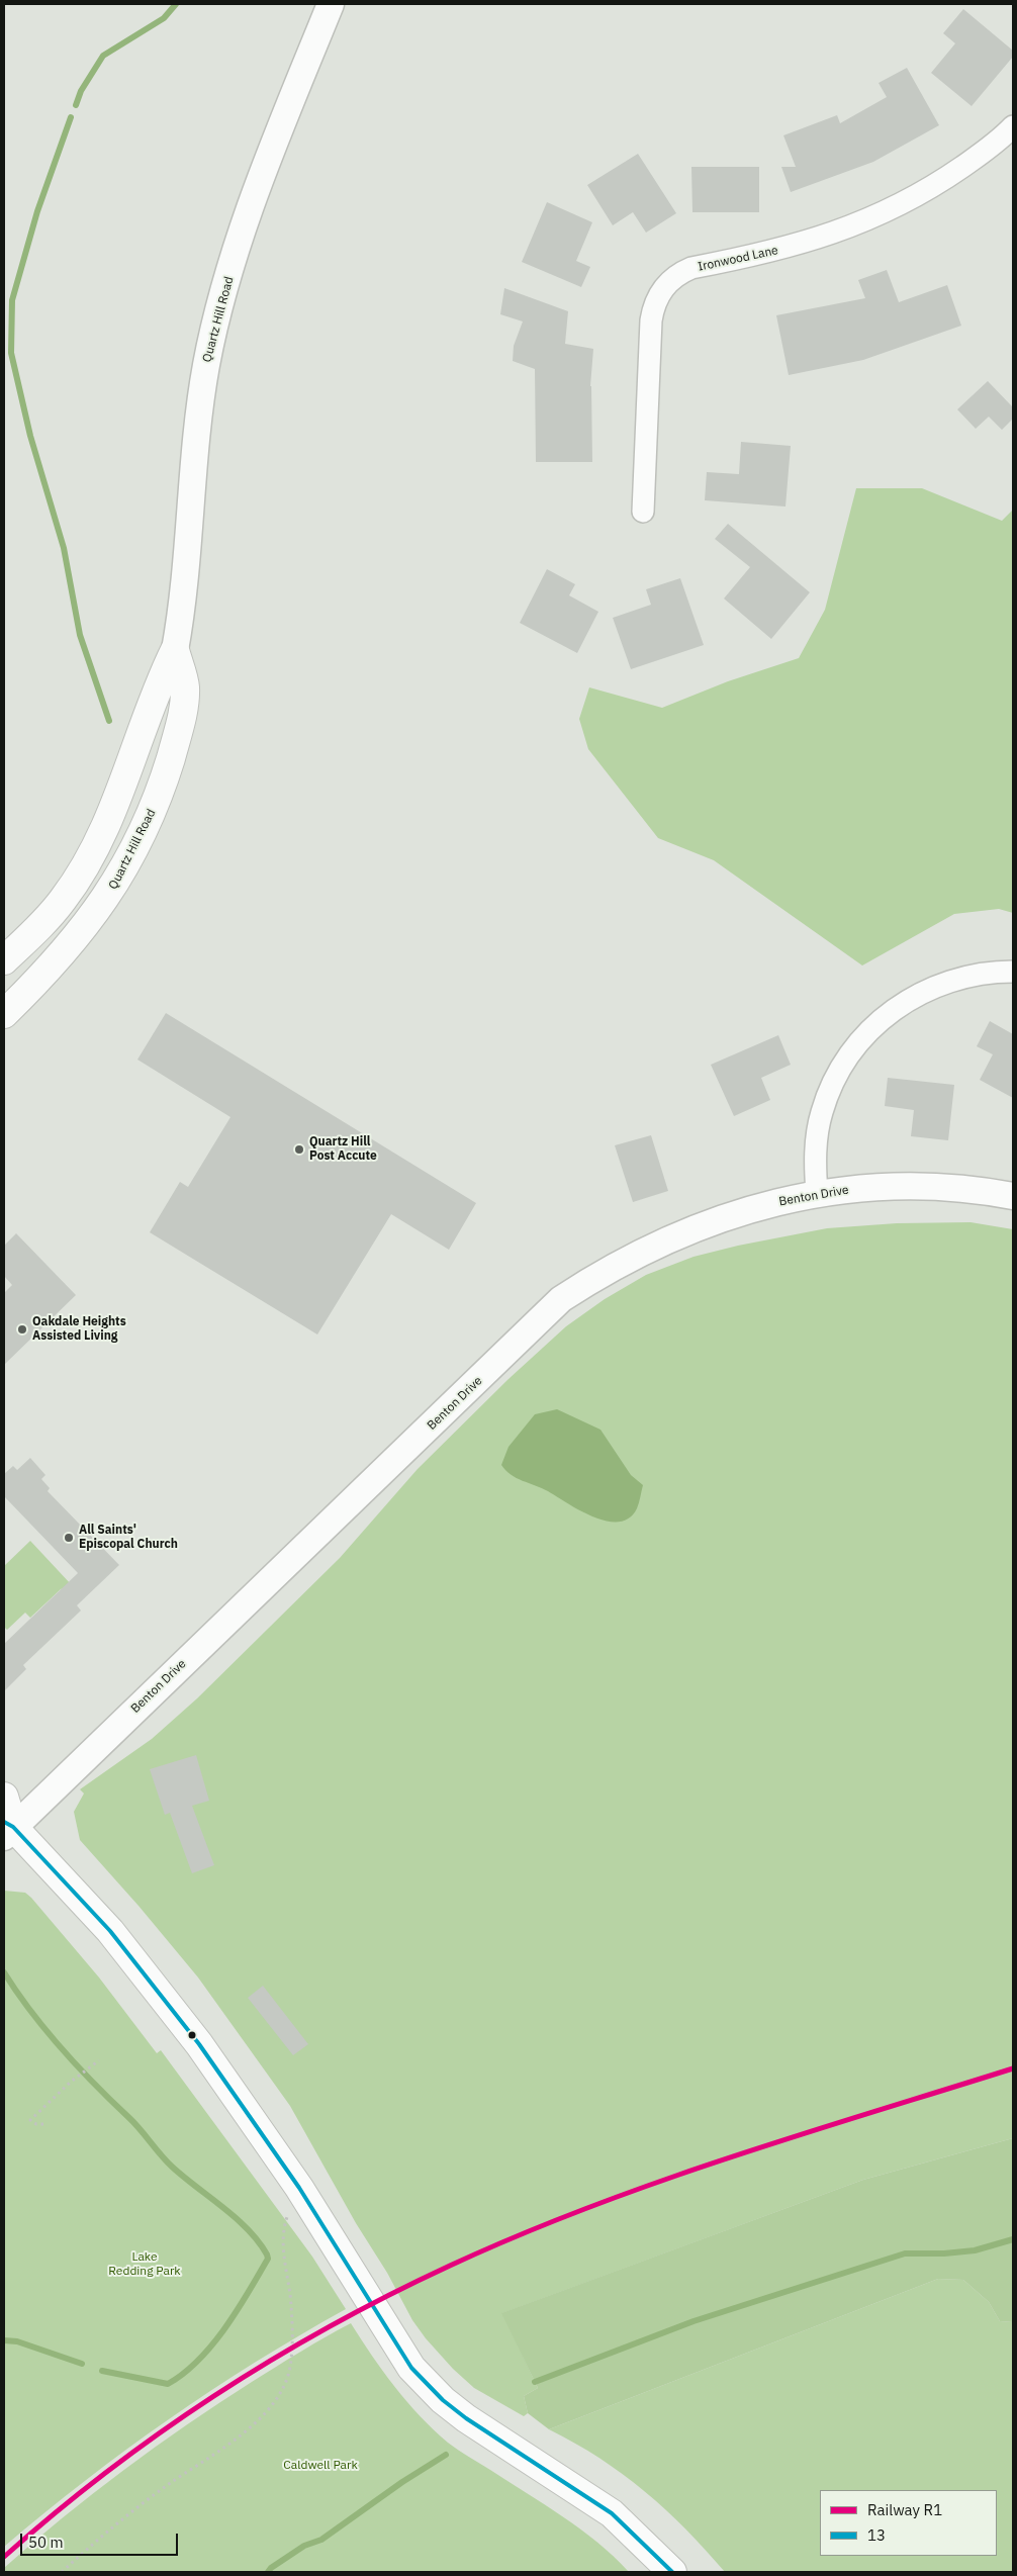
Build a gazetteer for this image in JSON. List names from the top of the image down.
{
  "streets": {
    "main road": ["Quartz Hill Road"],
    "street": ["Ironwood Lane", "Benton Drive"]
  },
  "parks": ["Lake Redding Park", "Caldwell Park"],
  "places": ["Quartz Hill Post Accute", "Oakdale Heights Assisted Living", "All Saints' Episcopal Church"],
  "lines": ["transit line 13", "rail line R1"],
  "legend": ["Railway R1", "13"],
  "scale_bar": "50 m"
}
